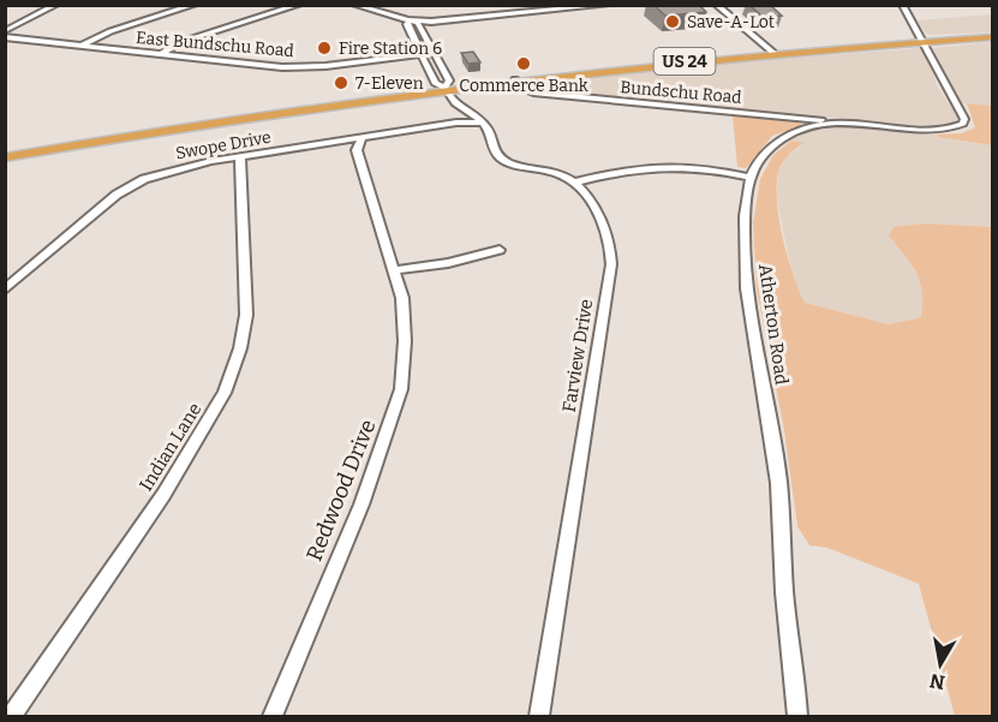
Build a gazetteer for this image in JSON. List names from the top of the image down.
{
  "streets": {
    "highway": ["US 24"],
    "street": [
      "East Bundschu Road",
      "Bundschu Road",
      "Swope Drive",
      "Atherton Road",
      "Farview Drive",
      "Indian Lane",
      "Redwood Drive"
    ]
  },
  "crossings": [
    ["US 24", "Bundschu Road"],
    ["US 24", "Atherton Road"],
    ["Bundschu Road", "Atherton Road"],
    ["Swope Drive", "Farview Drive"],
    ["Swope Drive", "Indian Lane"],
    ["Swope Drive", "Redwood Drive"]
  ],
  "places": [
    "Save-A-Lot",
    "Fire Station 6",
    "Commerce Bank",
    "7-Eleven"
  ],
  "north": "bottom"
}
